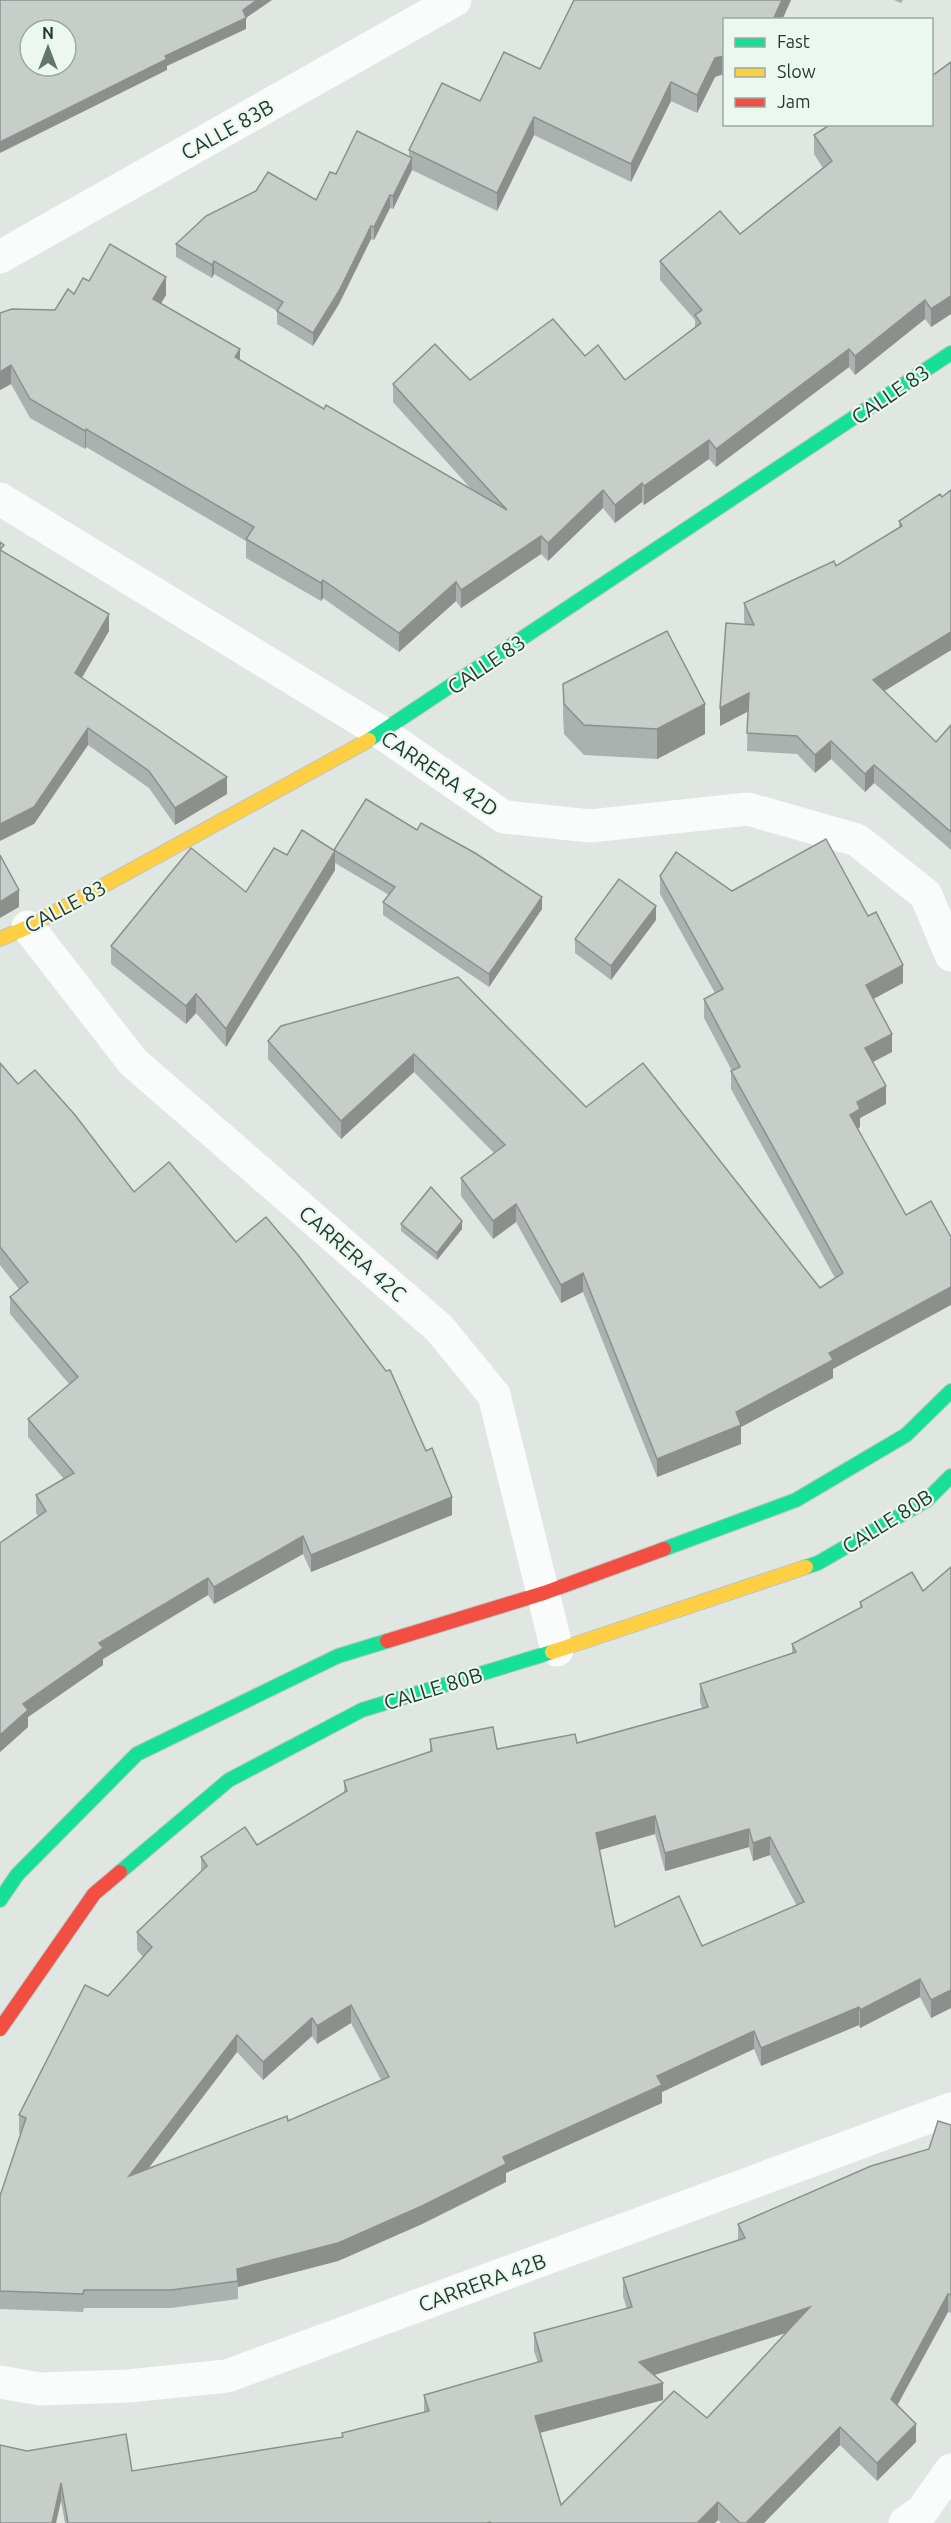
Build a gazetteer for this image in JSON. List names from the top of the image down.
{
  "streets": {
    "main road": ["CALLE 83", "CALLE 80B"],
    "street": [
      "CALLE 83B",
      "CARRERA 42D",
      "CARRERA 42C",
      "CARRERA 42B"
    ]
  },
  "crossings": [
    ["CALLE 83", "CARRERA 42D"],
    ["CALLE 83", "CARRERA 42C"],
    ["CARRERA 42C", "CALLE 80B"]
  ],
  "legend": ["Fast", "Slow", "Jam"],
  "north": "top"
}
